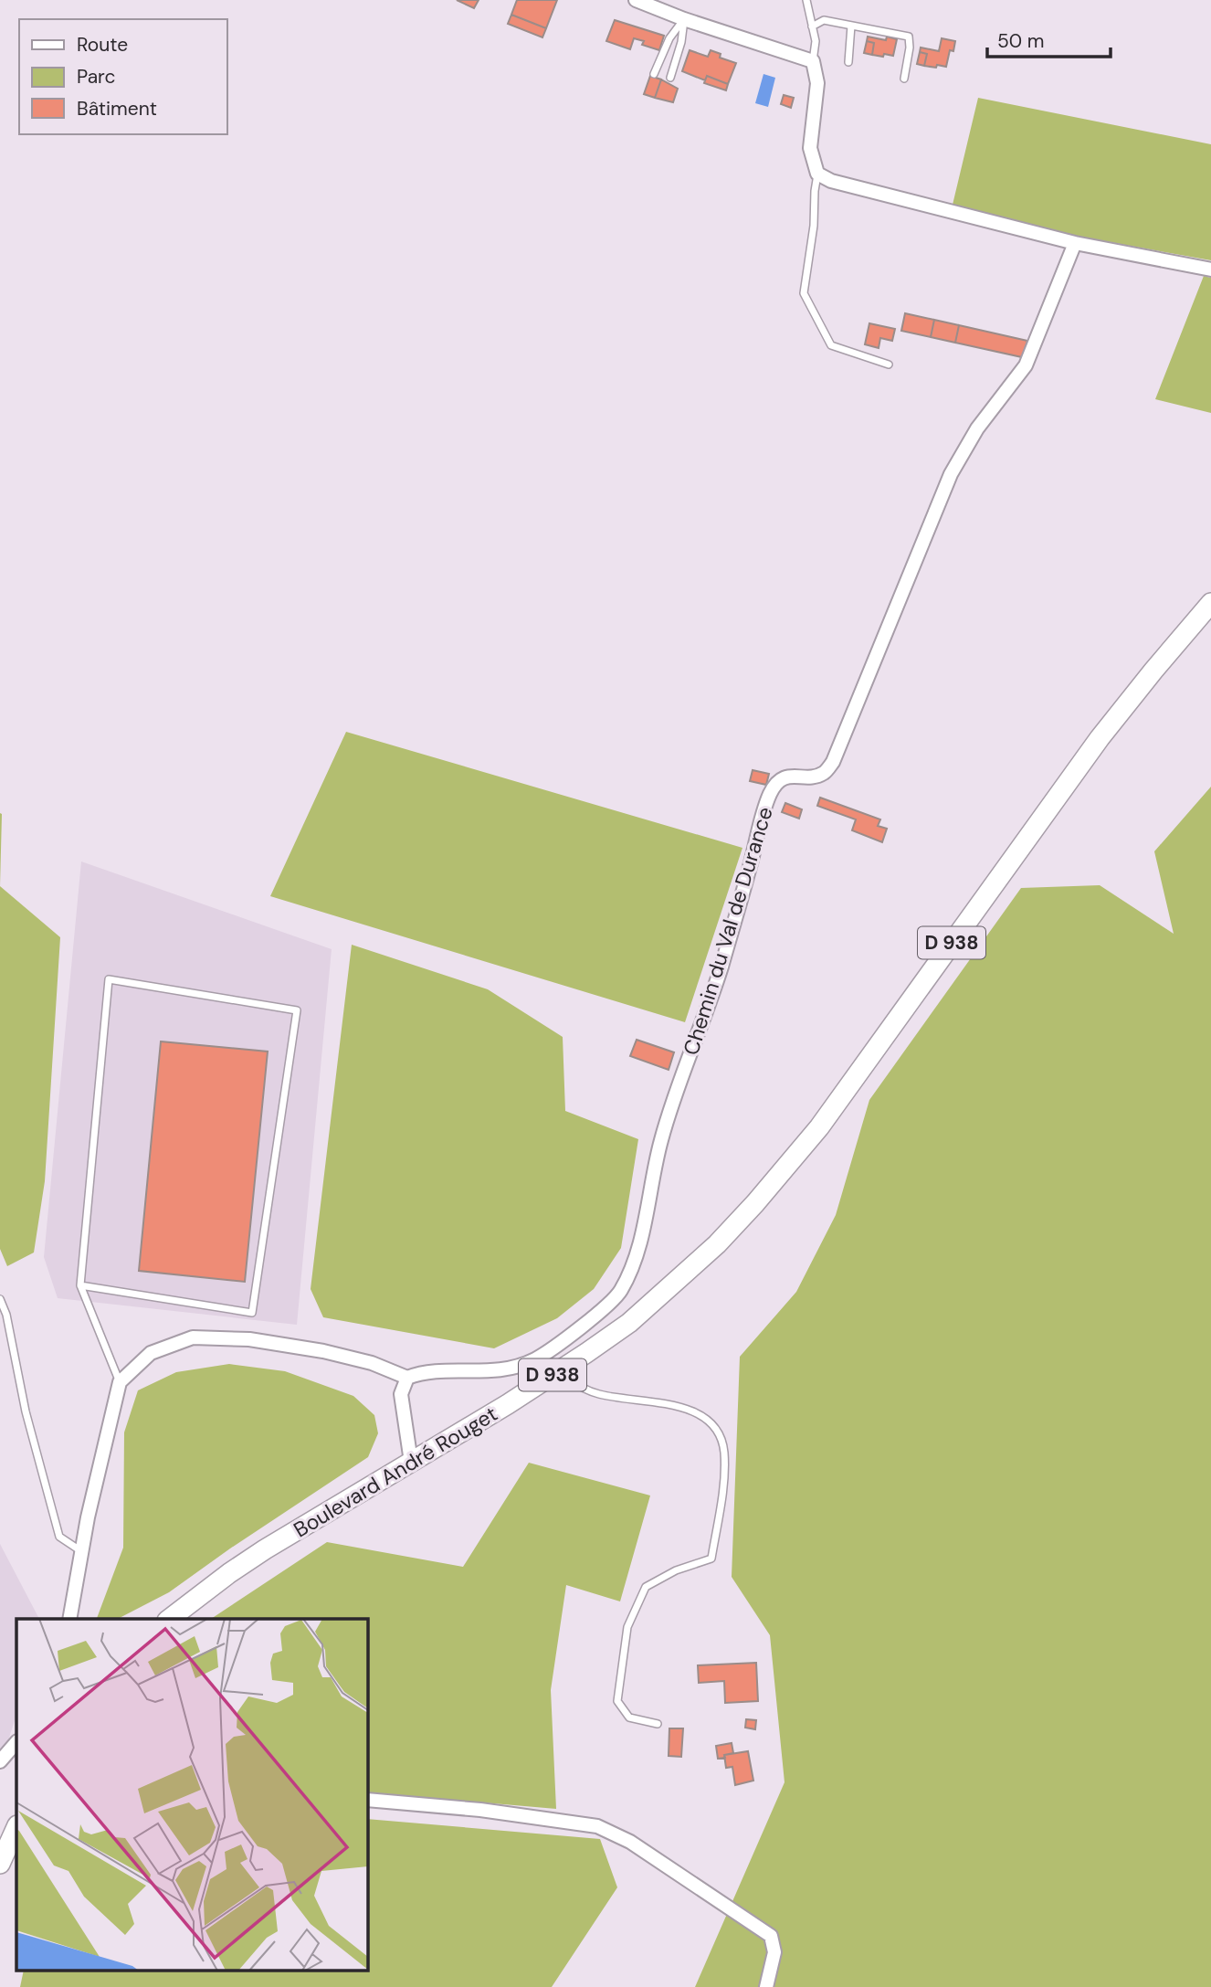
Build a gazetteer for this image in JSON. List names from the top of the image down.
{
  "streets": {
    "main road": ["D 938", "Boulevard André Rouget"],
    "street": ["Chemin du Val de Durance"]
  },
  "legend": ["Route", "Parc", "Bâtiment"],
  "scale_bar": "50 m"
}
